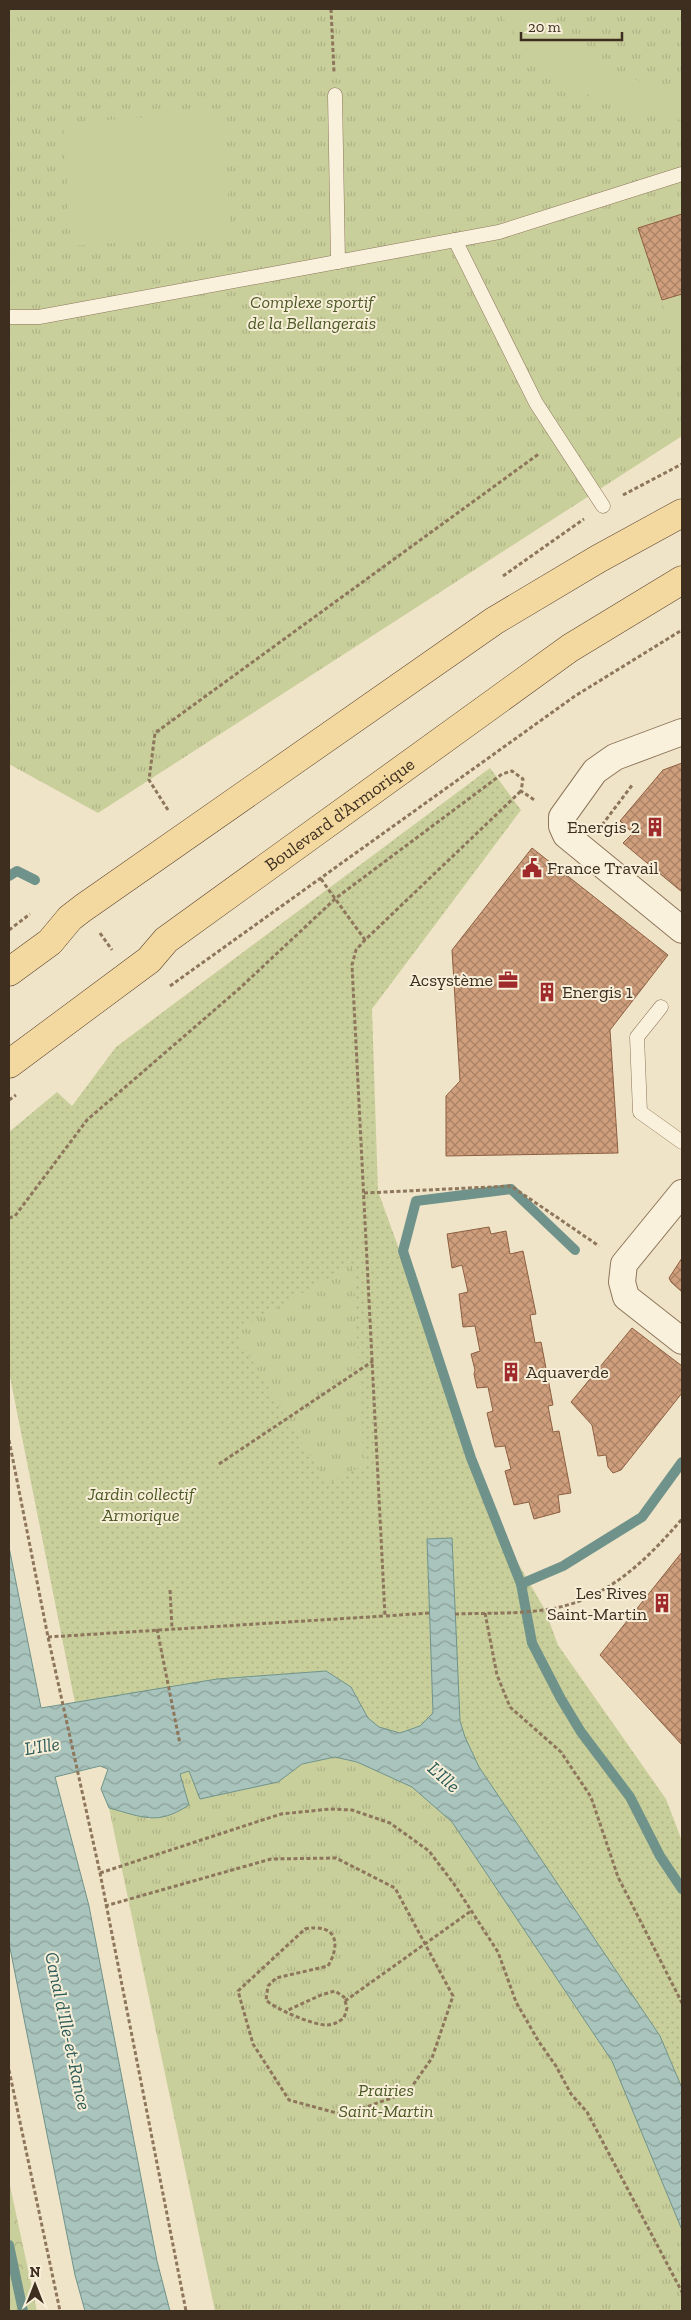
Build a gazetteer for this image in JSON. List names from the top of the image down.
{
  "streets": {
    "main road": ["Boulevard d'Armorique"]
  },
  "water": ["L'Ille", "Canal d'Ille-et-Rance"],
  "parks": ["Complexe sportif de la Bellangerais", "Jardin collectif Armorique", "Prairies Saint-Martin"],
  "places": {
    "building": [
      "Energis 2",
      "Energis 1",
      "Aquaverde",
      "Les Rives Saint-Martin"
    ],
    "public building": ["France Travail"],
    "office": ["Acsystème"]
  },
  "scale_bar": "20 m",
  "north": "top"
}
